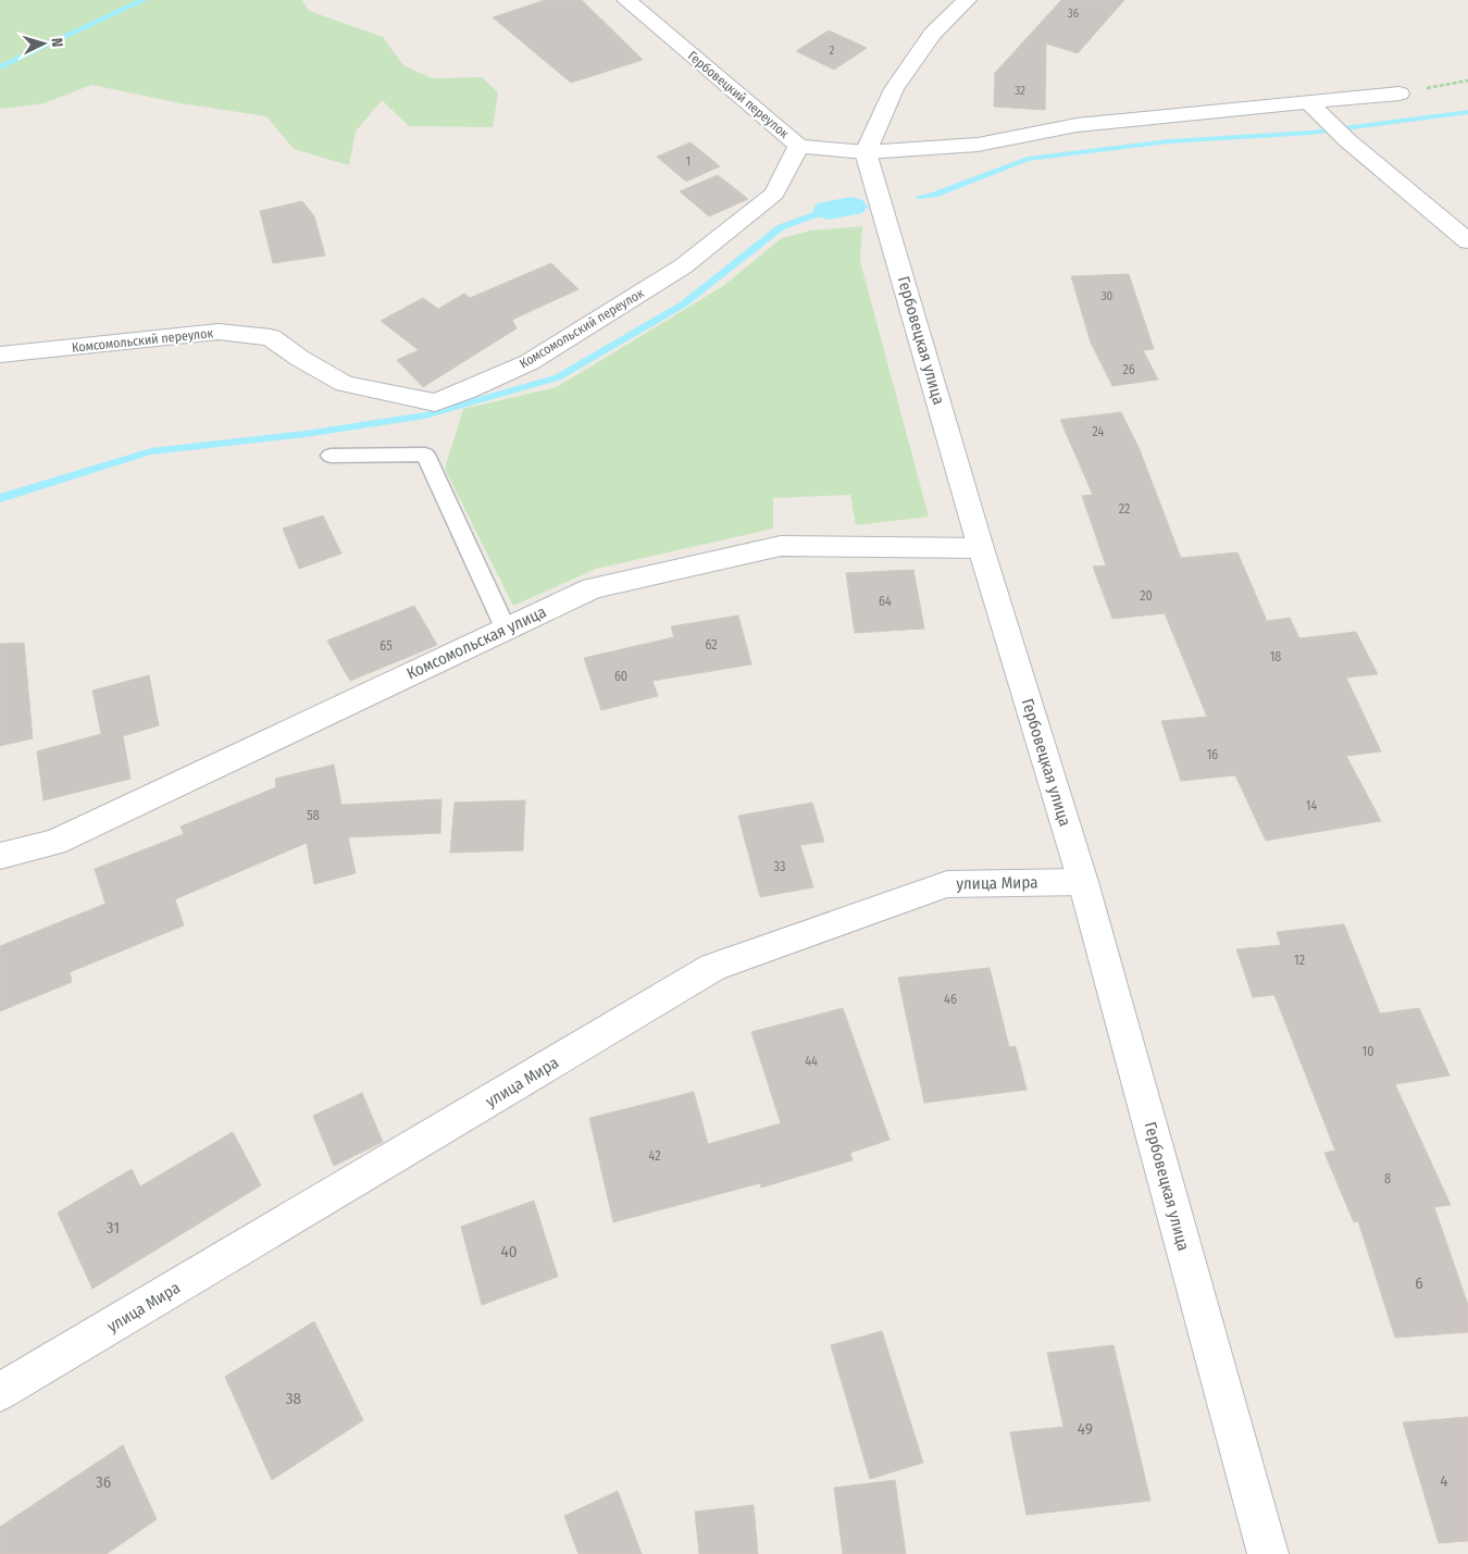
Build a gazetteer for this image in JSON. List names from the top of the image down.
{
  "streets": {
    "street": [
      "Гербовецкий переулок",
      "Комсомольский переулок",
      "Гербовецкая улица",
      "Комсомольская улица",
      "улица Мира"
    ]
  },
  "crossings": [
    ["Гербовецкий переулок", "Комсомольский переулок"],
    ["Гербовецкий переулок", "Гербовецкая улица"],
    ["Гербовецкая улица", "Комсомольская улица"],
    ["Гербовецкая улица", "улица Мира"]
  ],
  "house_numbers": [
    "36",
    "2",
    "32",
    "1",
    "30",
    "26",
    "24",
    "22",
    "20",
    "64",
    "62",
    "65",
    "18",
    "60",
    "16",
    "14",
    "58",
    "33",
    "12",
    "46",
    "10",
    "44",
    "42",
    "8",
    "31",
    "40",
    "6",
    "38",
    "49",
    "4",
    "36"
  ],
  "north": "right"
}
